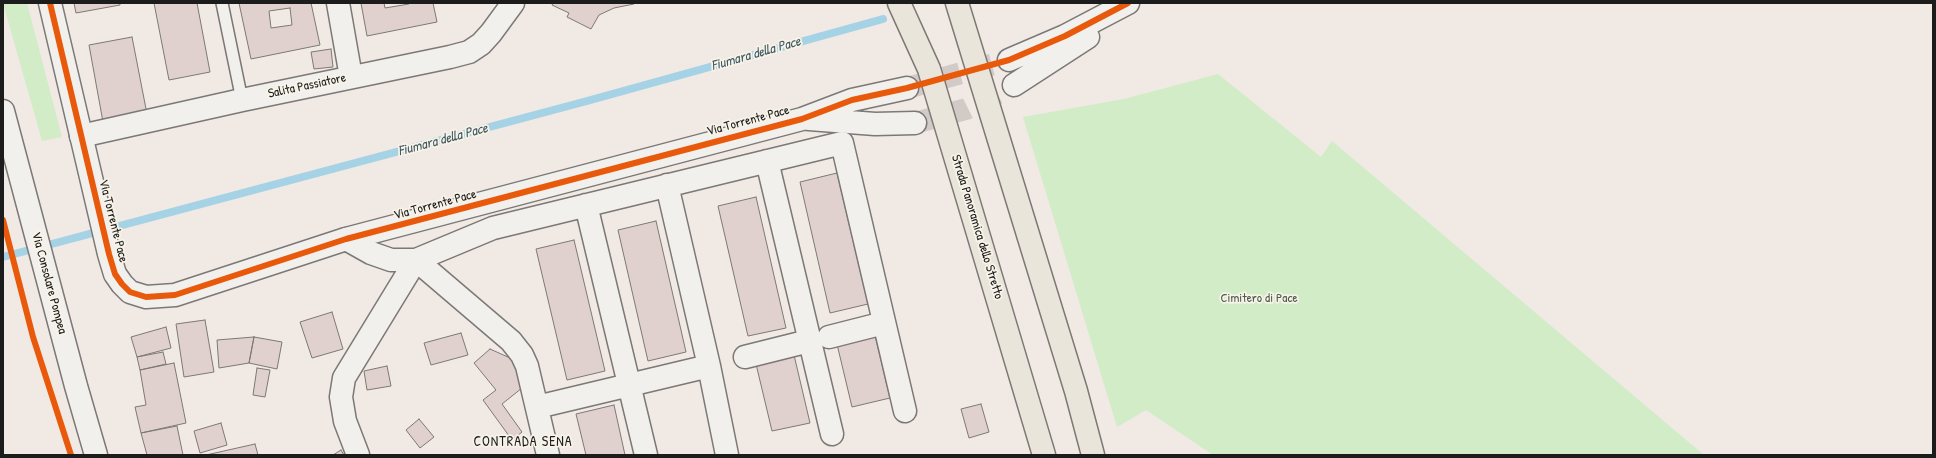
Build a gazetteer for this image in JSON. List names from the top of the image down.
{
  "streets": {
    "main road": ["Strada Panoramica dello Stretto"],
    "street": ["Salita Passiatore", "Via Torrente Pace", "Via Consolare Pompea"]
  },
  "crossings": [
    ["Salita Passiatore", "Via Torrente Pace"]
  ],
  "districts": ["CONTRADA SENA"],
  "water": ["Fiumara della Pace"],
  "parks": ["Cimitero di Pace"]
}
